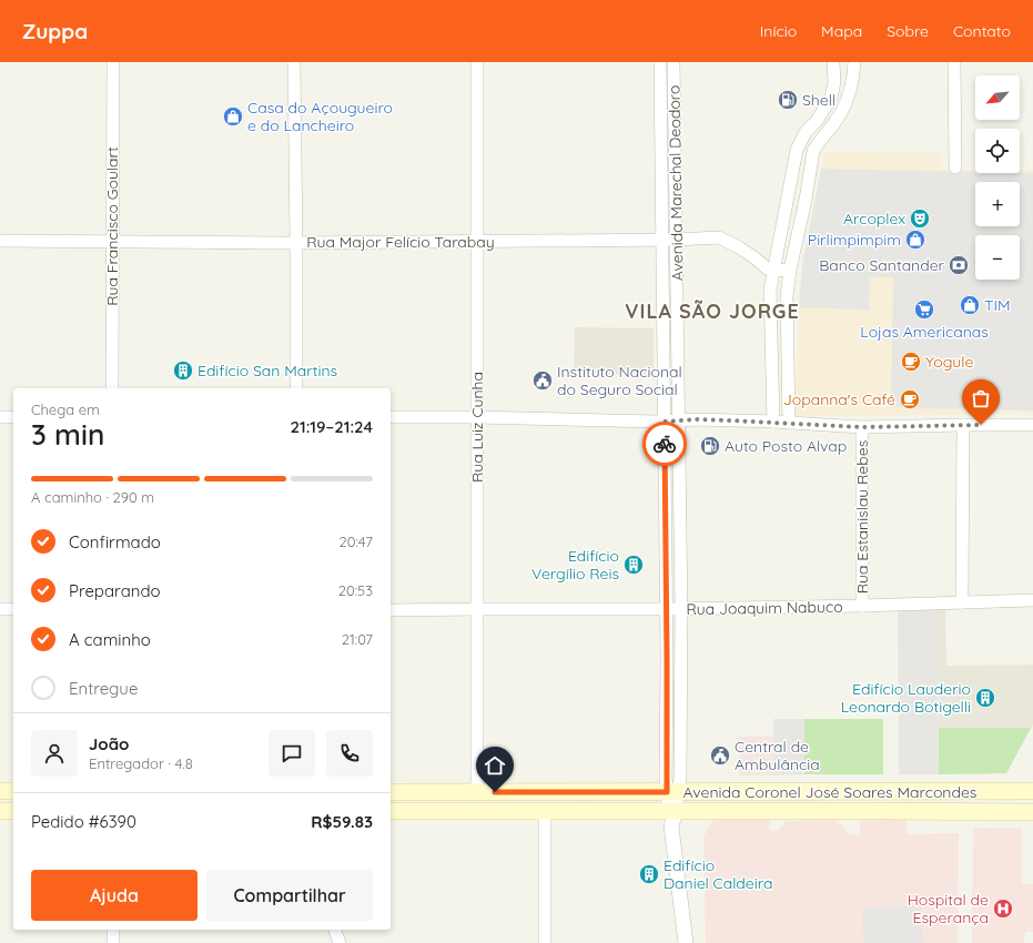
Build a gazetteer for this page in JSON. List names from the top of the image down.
{
  "streets": {
    "main road": ["Avenida Coronel José Soares Marcondes"],
    "street": [
      "Avenida Marechal Deodoro",
      "Rua Francisco Goulart",
      "Rua Major Felício Tarabay",
      "Rua Luiz Cunha",
      "Rua Estanislau Rebes",
      "Rua Joaquim Nabuco"
    ]
  },
  "crossings": [
    ["Avenida Marechal Deodoro", "Rua Major Felício Tarabay"],
    ["Avenida Marechal Deodoro", "Rua Joaquim Nabuco"],
    ["Avenida Marechal Deodoro", "Avenida Coronel José Soares Marcondes"],
    ["Rua Francisco Goulart", "Rua Major Felício Tarabay"],
    ["Rua Major Felício Tarabay", "Rua Luiz Cunha"],
    ["Rua Luiz Cunha", "Rua Joaquim Nabuco"],
    ["Rua Luiz Cunha", "Avenida Coronel José Soares Marcondes"],
    ["Rua Estanislau Rebes", "Rua Joaquim Nabuco"]
  ],
  "districts": ["VILA SÃO JORGE"],
  "places": {
    "fuel station": ["Shell", "Auto Posto Alvap"],
    "shop": ["Casa do Açougueiro e do Lancheiro", "Pirlimpimpim", "TIM"],
    "theatre": ["Arcoplex"],
    "bank": ["Banco Santander"],
    "supermarket": ["Lojas Americanas"],
    "cafe": ["Yogule", "Jopanna's Café"],
    "building": [
      "Edifício San Martins",
      "Edifício Vergílio Reis",
      "Edifício Lauderio Leonardo Botigelli",
      "Edifício Daniel Caldeira"
    ],
    "public building": ["Instituto Nacional do Seguro Social", "Central de Ambulância"],
    "hospital": ["Hospital de Esperança"]
  },
  "north": "bottom left",
  "page": {
    "header": "Zuppa",
    "nav": [
      "Início",
      "Mapa",
      "Sobre",
      "Contato"
    ],
    "map_buttons": ["+", "−"],
    "heading": ["3 min", "Chega em", "21:19–21:24"],
    "panel": [
      "João",
      "Entregador · 4.8",
      "Pedido #6390",
      "R$59.83"
    ],
    "bar": "A caminho · 290 m",
    "list": [
      ["Confirmado", "20:47"],
      ["Preparando", "20:53"],
      ["A caminho", "21:07"],
      "Entregue"
    ],
    "buttons": ["Ajuda", "Compartilhar"]
  }
}
